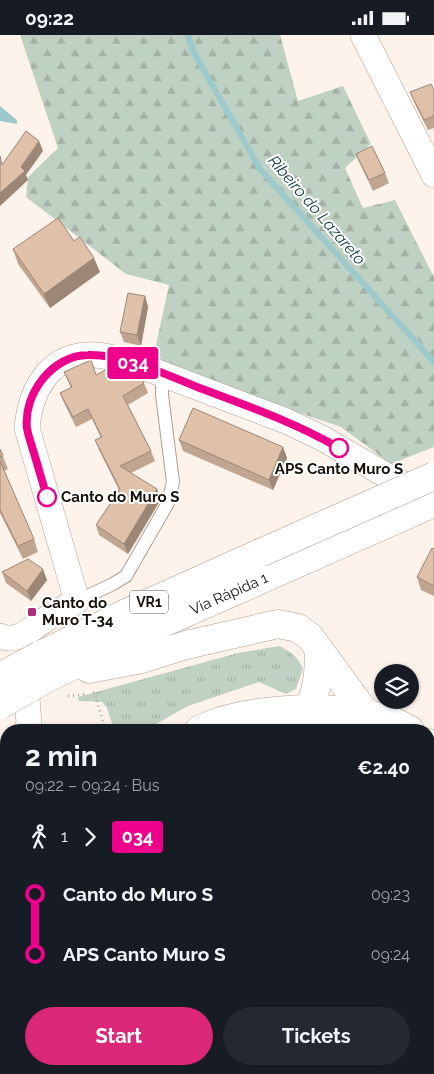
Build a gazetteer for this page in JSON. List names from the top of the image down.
{
  "streets": {
    "main road": ["Via Rápida 1", "VR1"]
  },
  "water": ["Ribeiro do Lazareto"],
  "places": {
    "other": ["APS Canto Muro S", "Canto do Muro S"],
    "transit": ["Canto do Muro T-34"]
  },
  "lines": ["bus line 034"],
  "page": {
    "status": "09:22",
    "on_map": "034",
    "heading": ["2 min", "09:22 – 09:24 · Bus", "€2.40"],
    "legs": ["1", "034"],
    "list": [
      {
        "name": "Canto do Muro S",
        "value": "09:23"
      },
      {
        "name": "APS Canto Muro S",
        "value": "09:24"
      }
    ],
    "buttons": ["Start", "Tickets"]
  }
}
